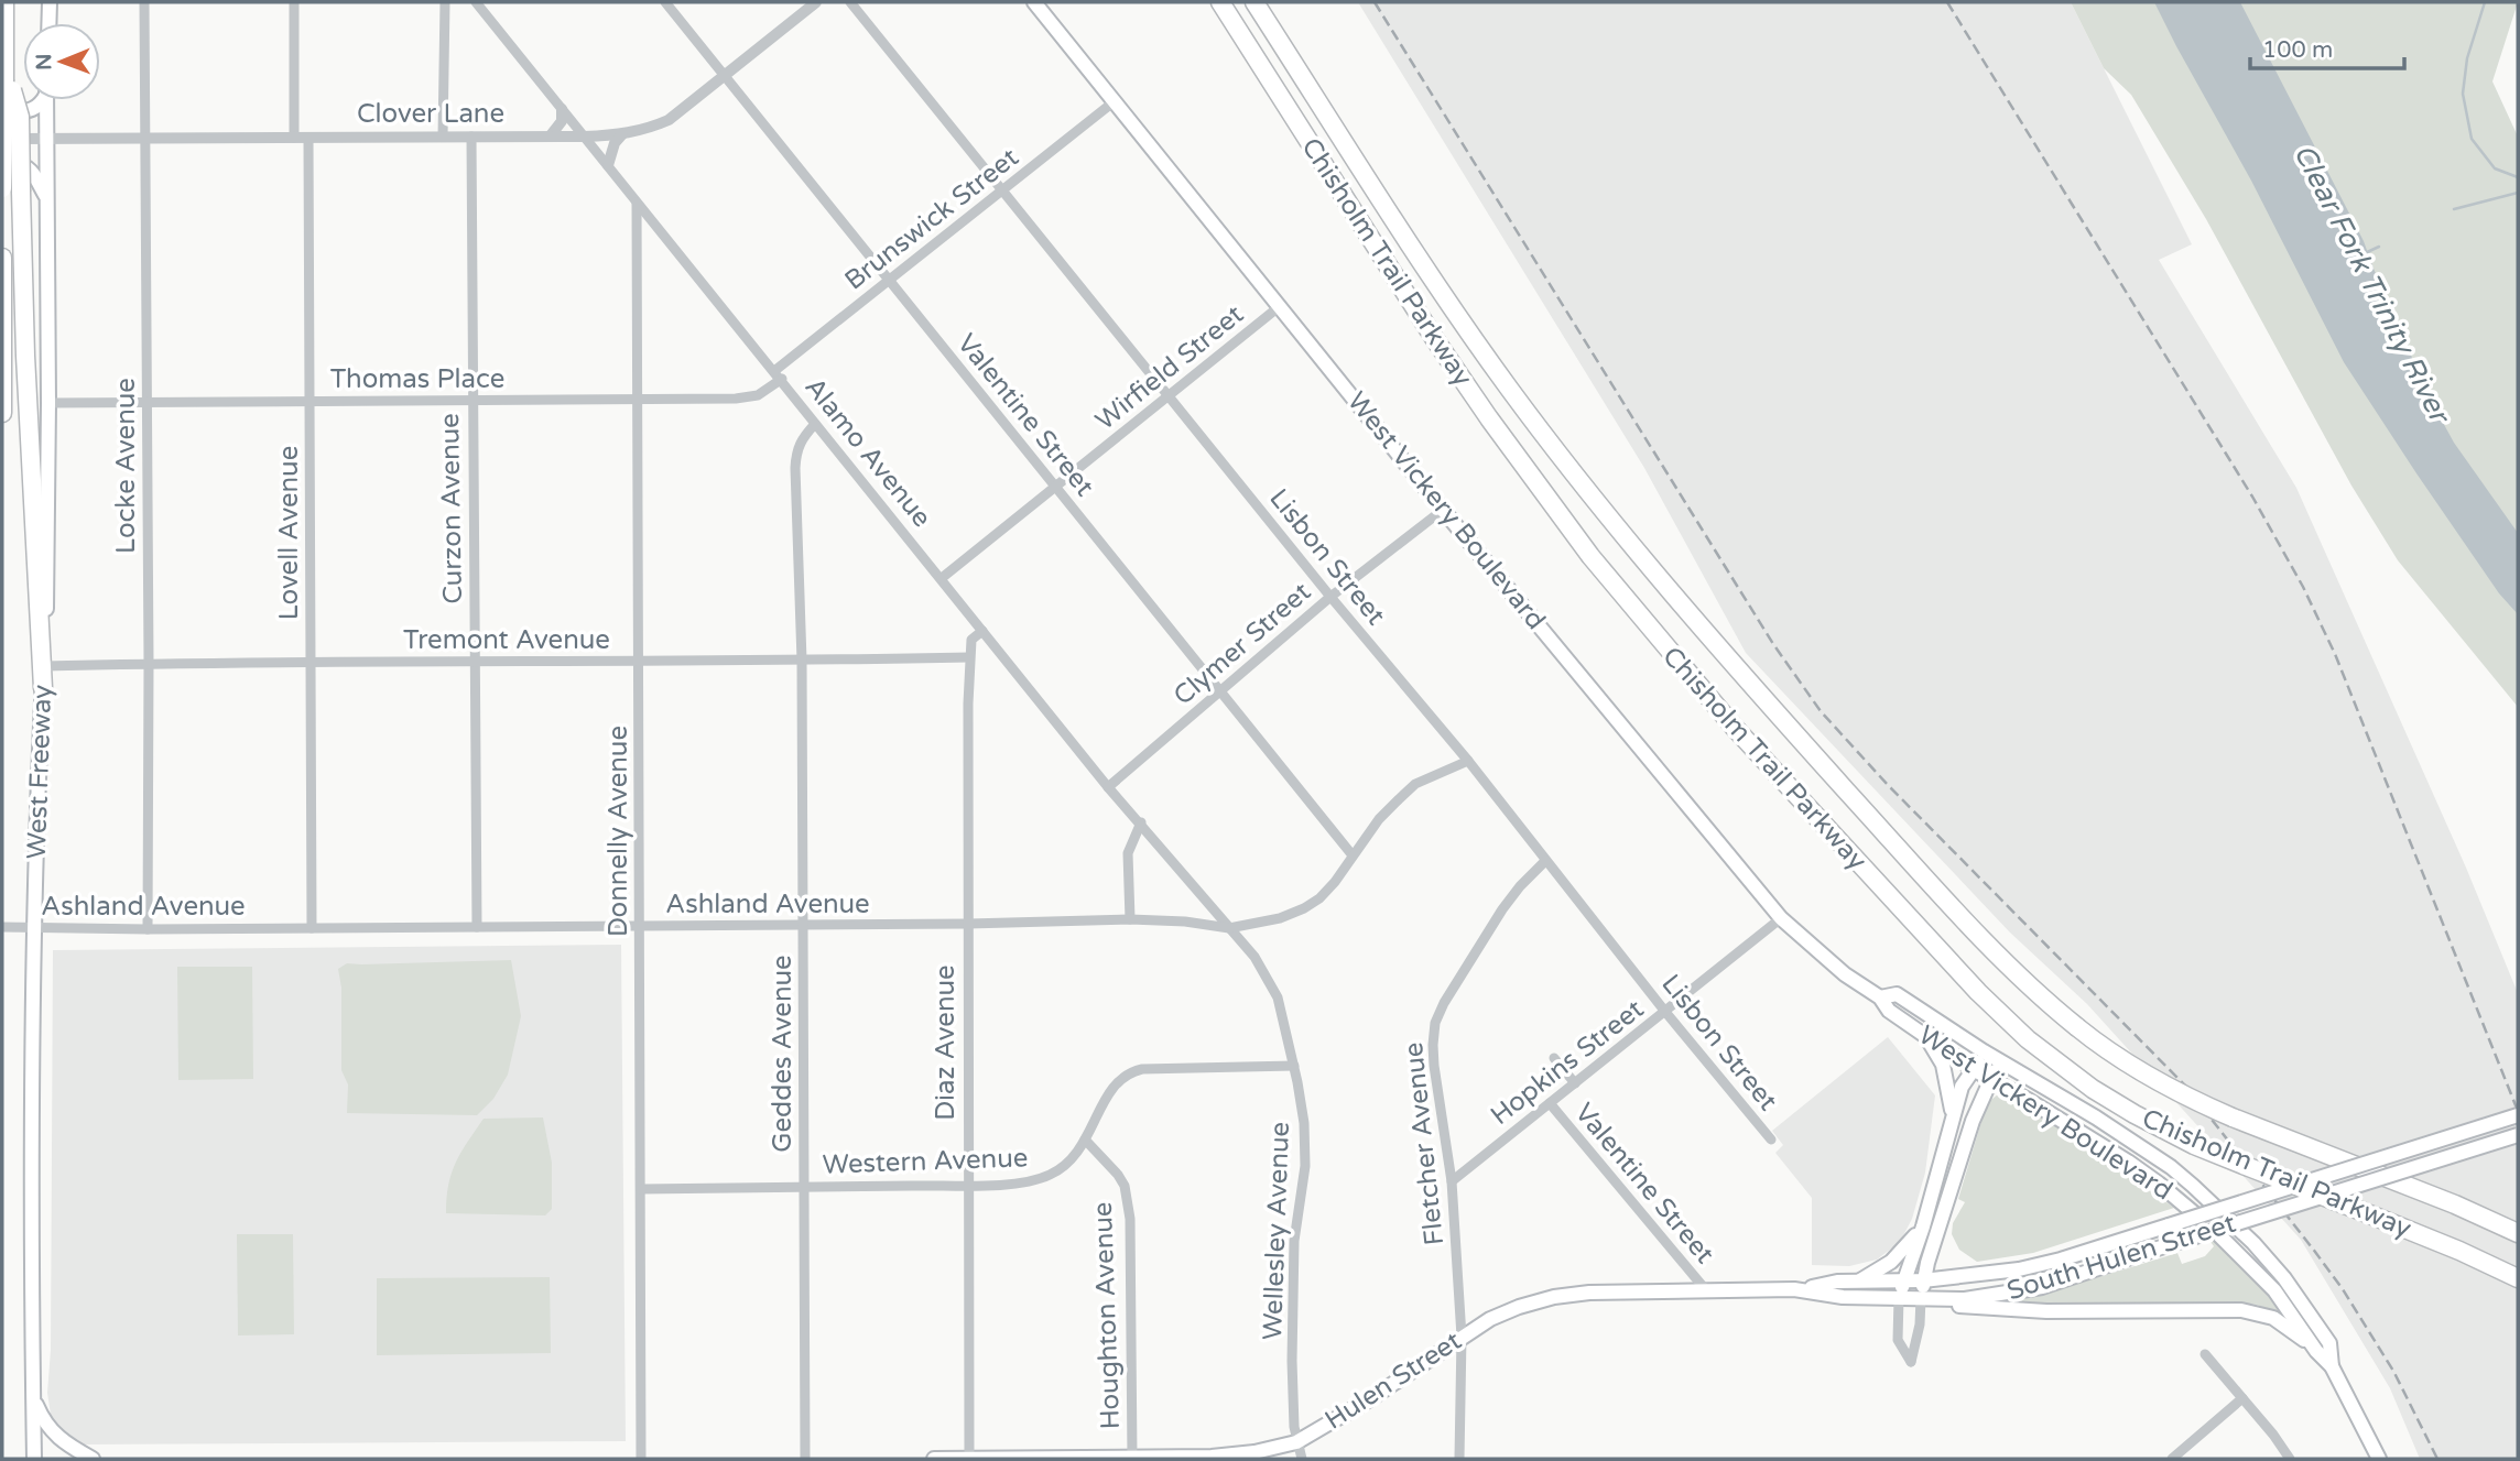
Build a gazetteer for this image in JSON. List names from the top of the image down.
{
  "streets": {
    "highway": ["Chisholm Trail Parkway"],
    "main road": [
      "West Vickery Boulevard",
      "West Freeway",
      "South Hulen Street",
      "Hulen Street"
    ],
    "street": [
      "Clover Lane",
      "Brunswick Street",
      "Wirfield Street",
      "Thomas Place",
      "Valentine Street",
      "Alamo Avenue",
      "Locke Avenue",
      "Curzon Avenue",
      "Lovell Avenue",
      "Lisbon Street",
      "Tremont Avenue",
      "Clymer Street",
      "Donnelly Avenue",
      "Ashland Avenue",
      "Diaz Avenue",
      "Geddes Avenue",
      "Hopkins Street",
      "Fletcher Avenue",
      "Western Avenue",
      "Wellesley Avenue",
      "Houghton Avenue"
    ]
  },
  "crossings": [
    ["Clover Lane", "Valentine Street"],
    ["Clover Lane", "Alamo Avenue"],
    ["Clover Lane", "Locke Avenue"],
    ["Clover Lane", "Curzon Avenue"],
    ["Clover Lane", "Lovell Avenue"],
    ["Clover Lane", "West Freeway"],
    ["Brunswick Street", "Thomas Place"],
    ["Brunswick Street", "Valentine Street"],
    ["Brunswick Street", "Alamo Avenue"],
    ["Brunswick Street", "West Vickery Boulevard"],
    ["Brunswick Street", "Lisbon Street"],
    ["Wirfield Street", "Valentine Street"],
    ["Wirfield Street", "Alamo Avenue"],
    ["Wirfield Street", "West Vickery Boulevard"],
    ["Wirfield Street", "Lisbon Street"],
    ["Thomas Place", "Alamo Avenue"],
    ["Thomas Place", "Locke Avenue"],
    ["Thomas Place", "Curzon Avenue"],
    ["Thomas Place", "Lovell Avenue"],
    ["Thomas Place", "West Freeway"],
    ["Thomas Place", "Donnelly Avenue"],
    ["Valentine Street", "Clymer Street"],
    ["Valentine Street", "Ashland Avenue"],
    ["Valentine Street", "Hopkins Street"],
    ["Valentine Street", "Hulen Street"],
    ["Alamo Avenue", "Clymer Street"],
    ["Alamo Avenue", "Donnelly Avenue"],
    ["Alamo Avenue", "Ashland Avenue"],
    ["Alamo Avenue", "Diaz Avenue"],
    ["Alamo Avenue", "Geddes Avenue"],
    ["Alamo Avenue", "Wellesley Avenue"],
    ["Locke Avenue", "Tremont Avenue"],
    ["Locke Avenue", "Ashland Avenue"],
    ["Curzon Avenue", "Tremont Avenue"],
    ["Curzon Avenue", "Ashland Avenue"],
    ["West Vickery Boulevard", "Clymer Street"],
    ["West Vickery Boulevard", "Hopkins Street"],
    ["Lovell Avenue", "Tremont Avenue"],
    ["Lovell Avenue", "Ashland Avenue"],
    ["Lisbon Street", "Clymer Street"],
    ["Lisbon Street", "Ashland Avenue"],
    ["Lisbon Street", "Hopkins Street"],
    ["Lisbon Street", "Fletcher Avenue"],
    ["Tremont Avenue", "West Freeway"],
    ["Tremont Avenue", "Donnelly Avenue"],
    ["Tremont Avenue", "Diaz Avenue"],
    ["Tremont Avenue", "Geddes Avenue"],
    ["West Freeway", "Ashland Avenue"],
    ["Donnelly Avenue", "Ashland Avenue"],
    ["Donnelly Avenue", "Western Avenue"],
    ["Ashland Avenue", "Diaz Avenue"],
    ["Ashland Avenue", "Geddes Avenue"],
    ["Ashland Avenue", "Wellesley Avenue"],
    ["Diaz Avenue", "Western Avenue"],
    ["Diaz Avenue", "Hulen Street"],
    ["Geddes Avenue", "Western Avenue"],
    ["Hopkins Street", "Fletcher Avenue"],
    ["Fletcher Avenue", "Hulen Street"],
    ["Western Avenue", "Wellesley Avenue"],
    ["Western Avenue", "Houghton Avenue"],
    ["Wellesley Avenue", "Hulen Street"],
    ["South Hulen Street", "Hulen Street"],
    ["Houghton Avenue", "Hulen Street"]
  ],
  "water": ["Clear Fork Trinity River"],
  "scale_bar": "100 m",
  "north": "left"
}
